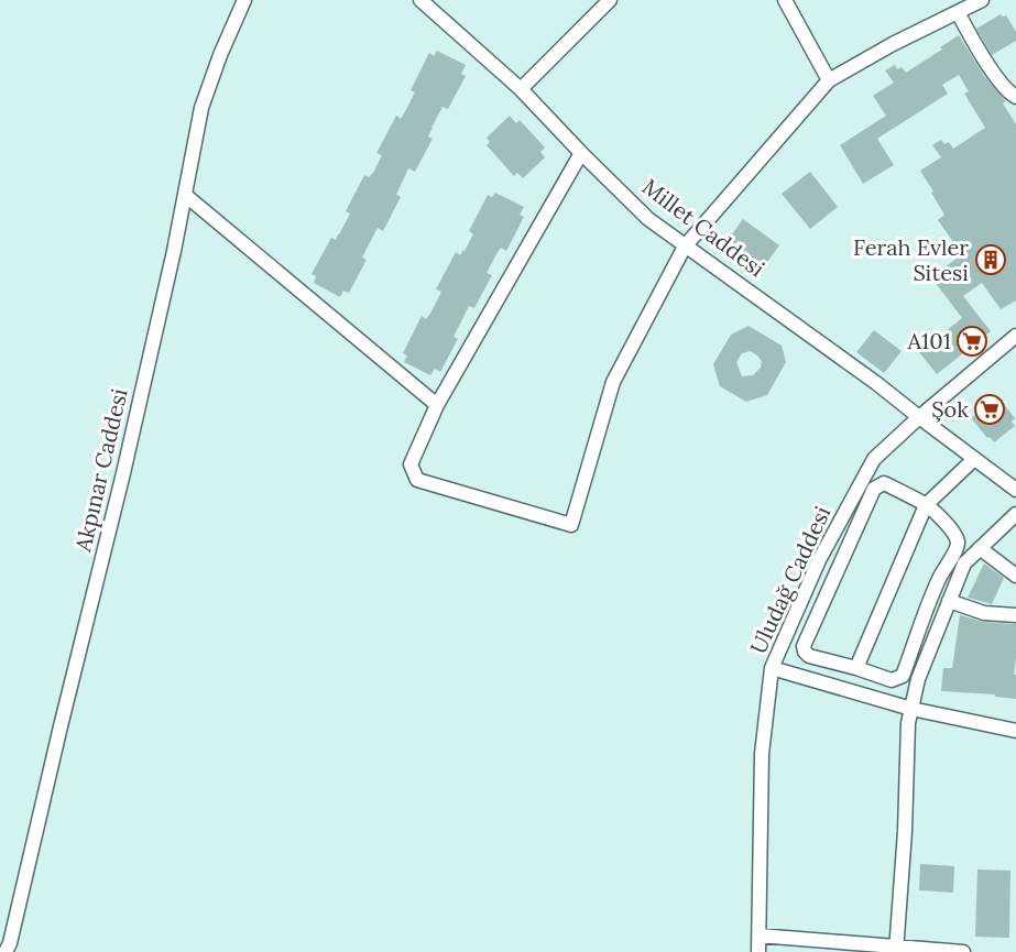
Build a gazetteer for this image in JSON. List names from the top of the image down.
{
  "streets": {
    "street": ["Millet Caddesi", "Akpınar Caddesi", "Uludağ Caddesi"]
  },
  "crossings": [
    ["Millet Caddesi", "Uludağ Caddesi"]
  ],
  "places": {
    "building": ["Ferah Evler Sitesi"],
    "supermarket": ["A101", "Şok"]
  }
}
